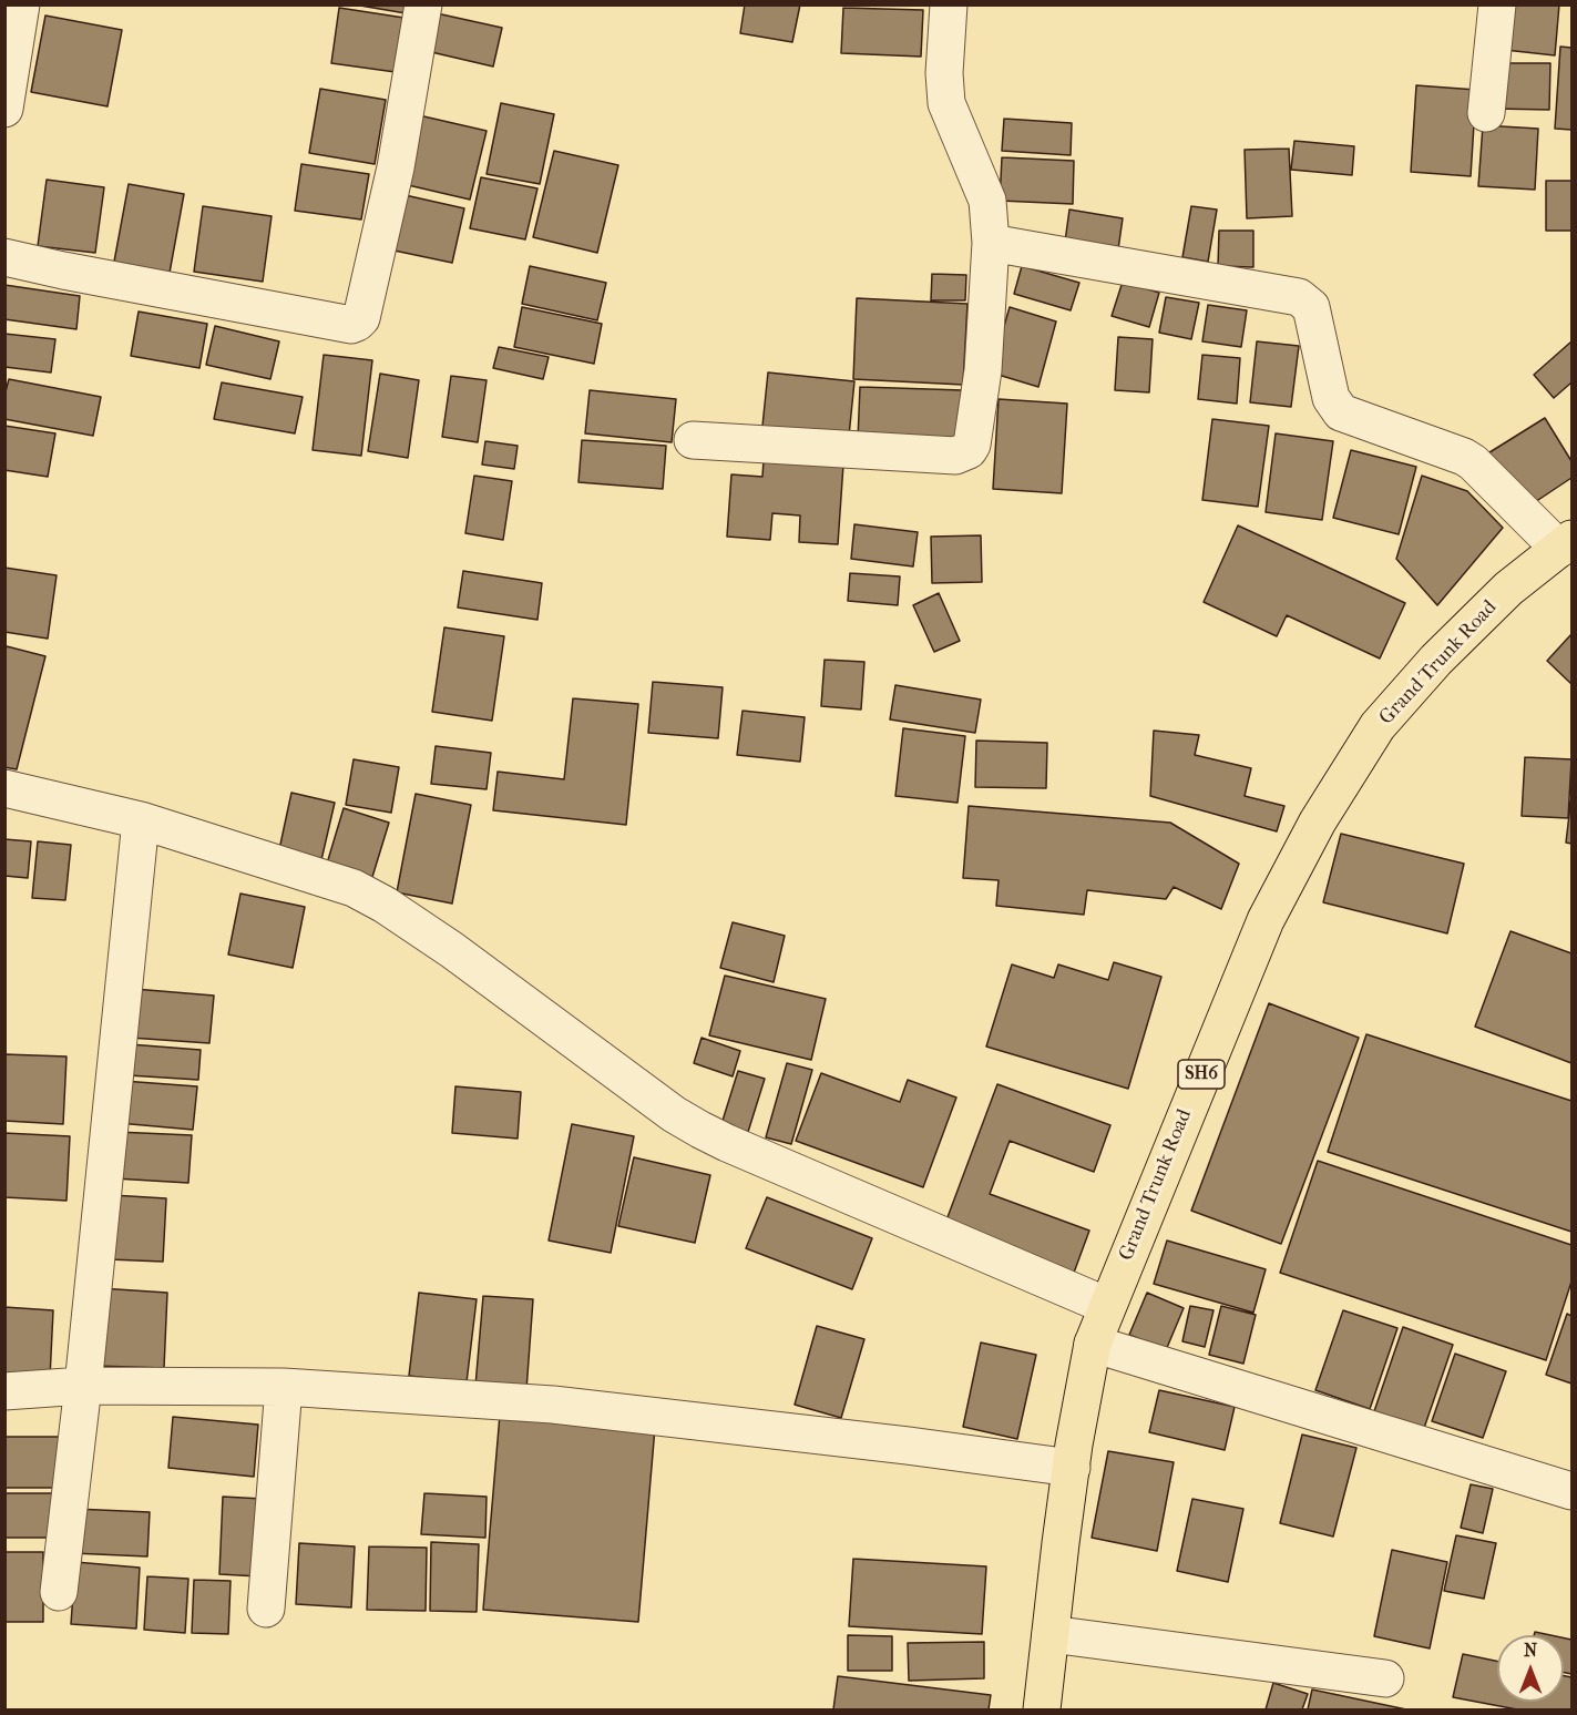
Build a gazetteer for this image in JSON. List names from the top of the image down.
{
  "streets": {
    "main road": ["Grand Trunk Road", "SH6"]
  },
  "north": "top"
}
